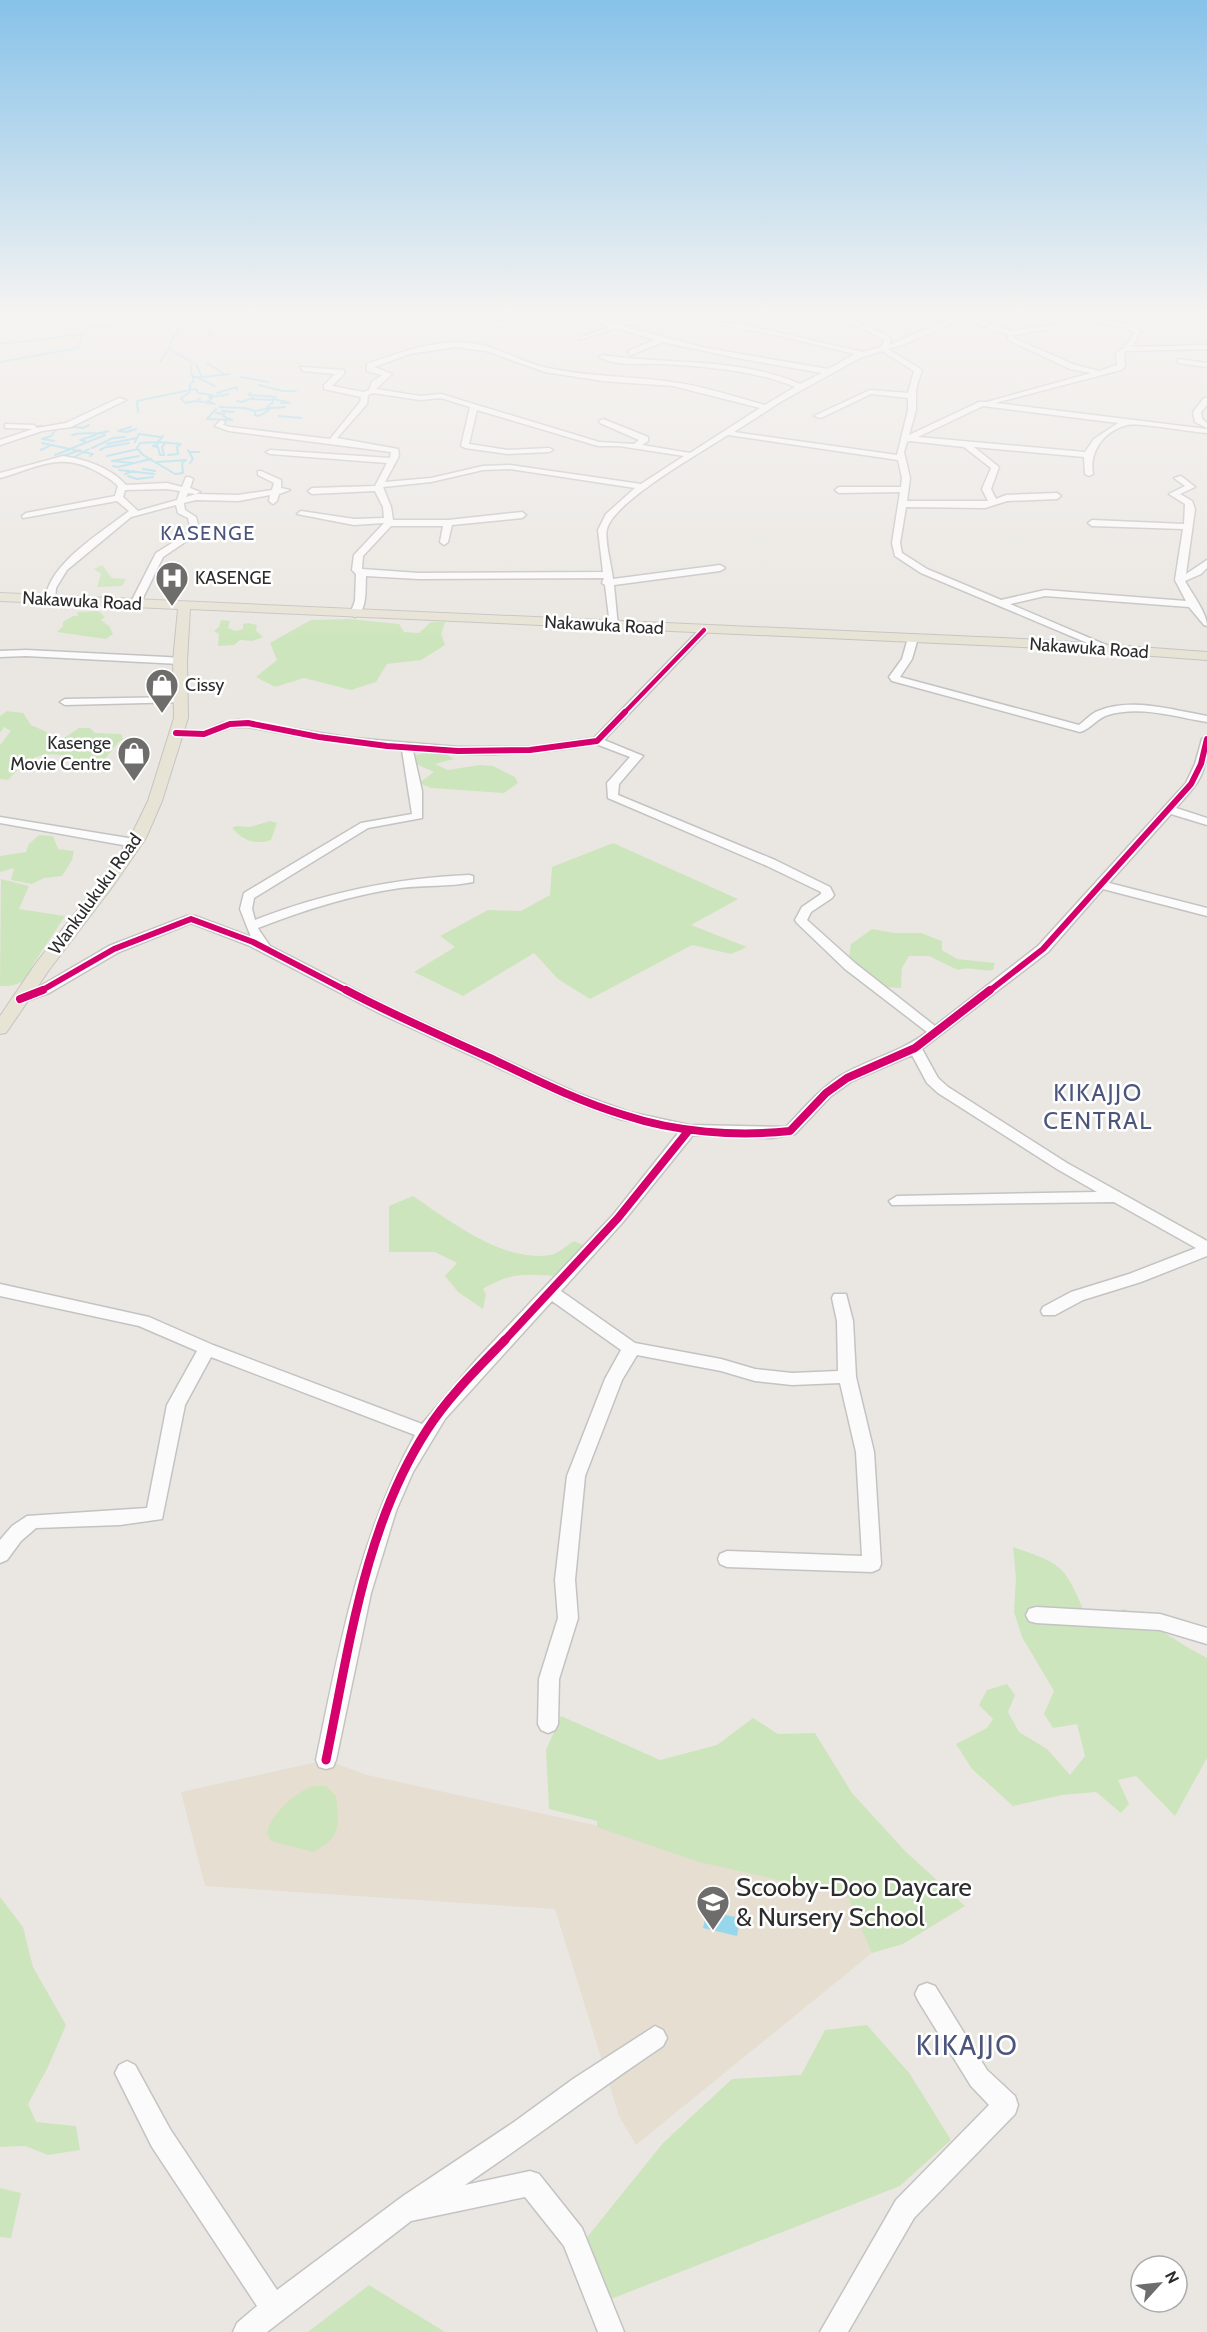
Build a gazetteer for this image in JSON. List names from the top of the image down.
{
  "streets": {
    "main road": ["Nakawuka Road", "Wankulukuku Road"]
  },
  "crossings": [
    ["Nakawuka Road", "Wankulukuku Road"]
  ],
  "districts": ["KASENGE", "KIKAJJO CENTRAL", "KIKAJJO"],
  "places": {
    "hospital": ["KASENGE"],
    "shop": ["Cissy", "Kasenge Movie Centre"],
    "school or university": ["Scooby-Doo Daycare & Nursery School"]
  },
  "north": "top right"
}
